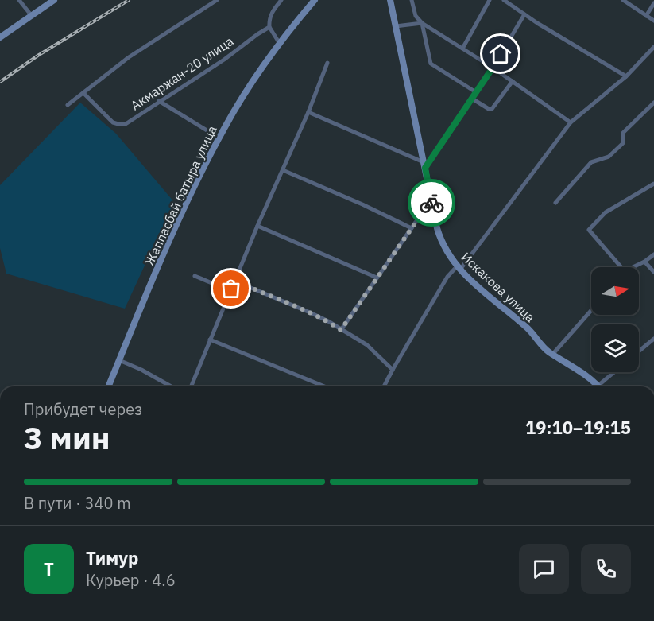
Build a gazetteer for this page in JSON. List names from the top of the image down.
{
  "streets": {
    "street": ["Акмаржан-20 улица", "Жаппасбай батыра улица", "Искакова улица"]
  },
  "north": "right",
  "page": {
    "heading": ["3 мин", "Прибудет через", "19:10–19:15"],
    "panel": ["Тимур", "Курьер · 4.6"],
    "bar": "В пути · 340 m",
    "round": "Т"
  }
}
